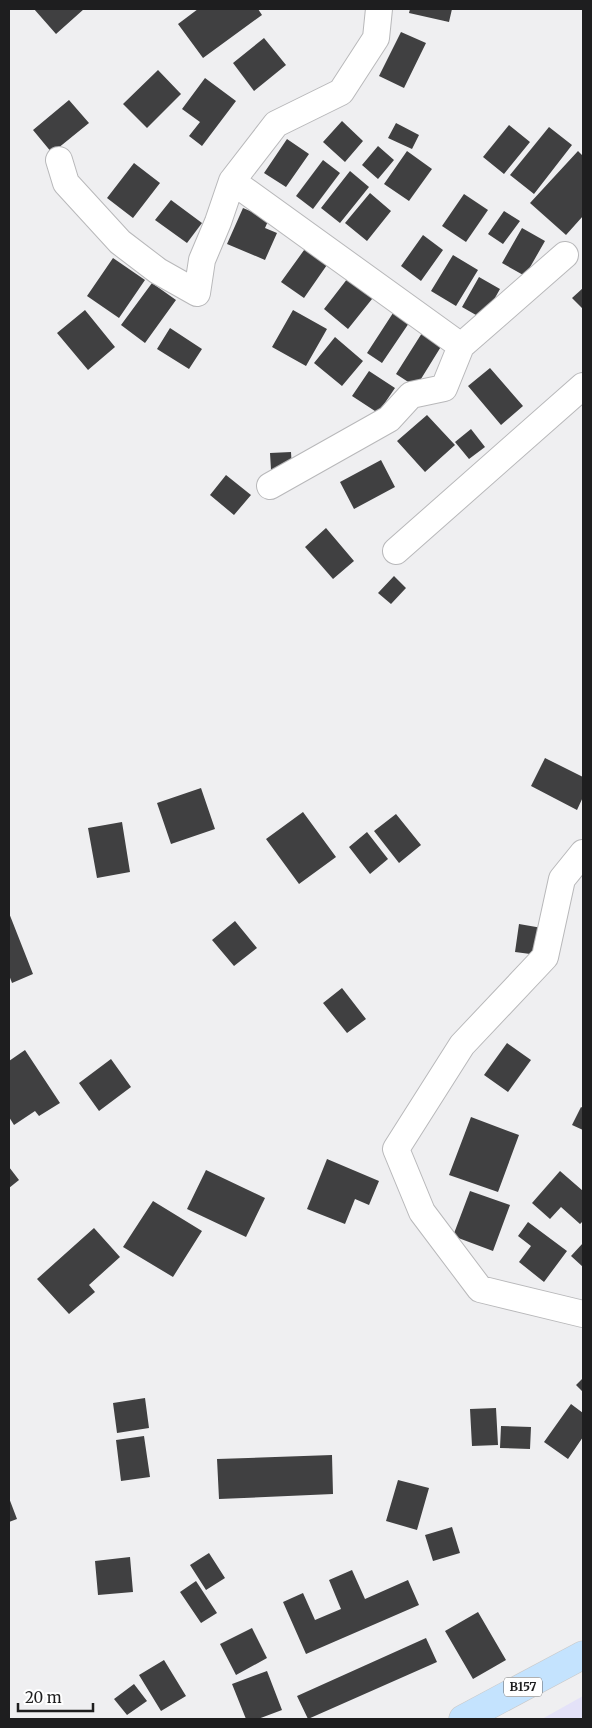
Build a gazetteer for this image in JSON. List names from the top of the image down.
{
  "streets": {
    "main road": ["B157"]
  },
  "scale_bar": "20 m"
}
